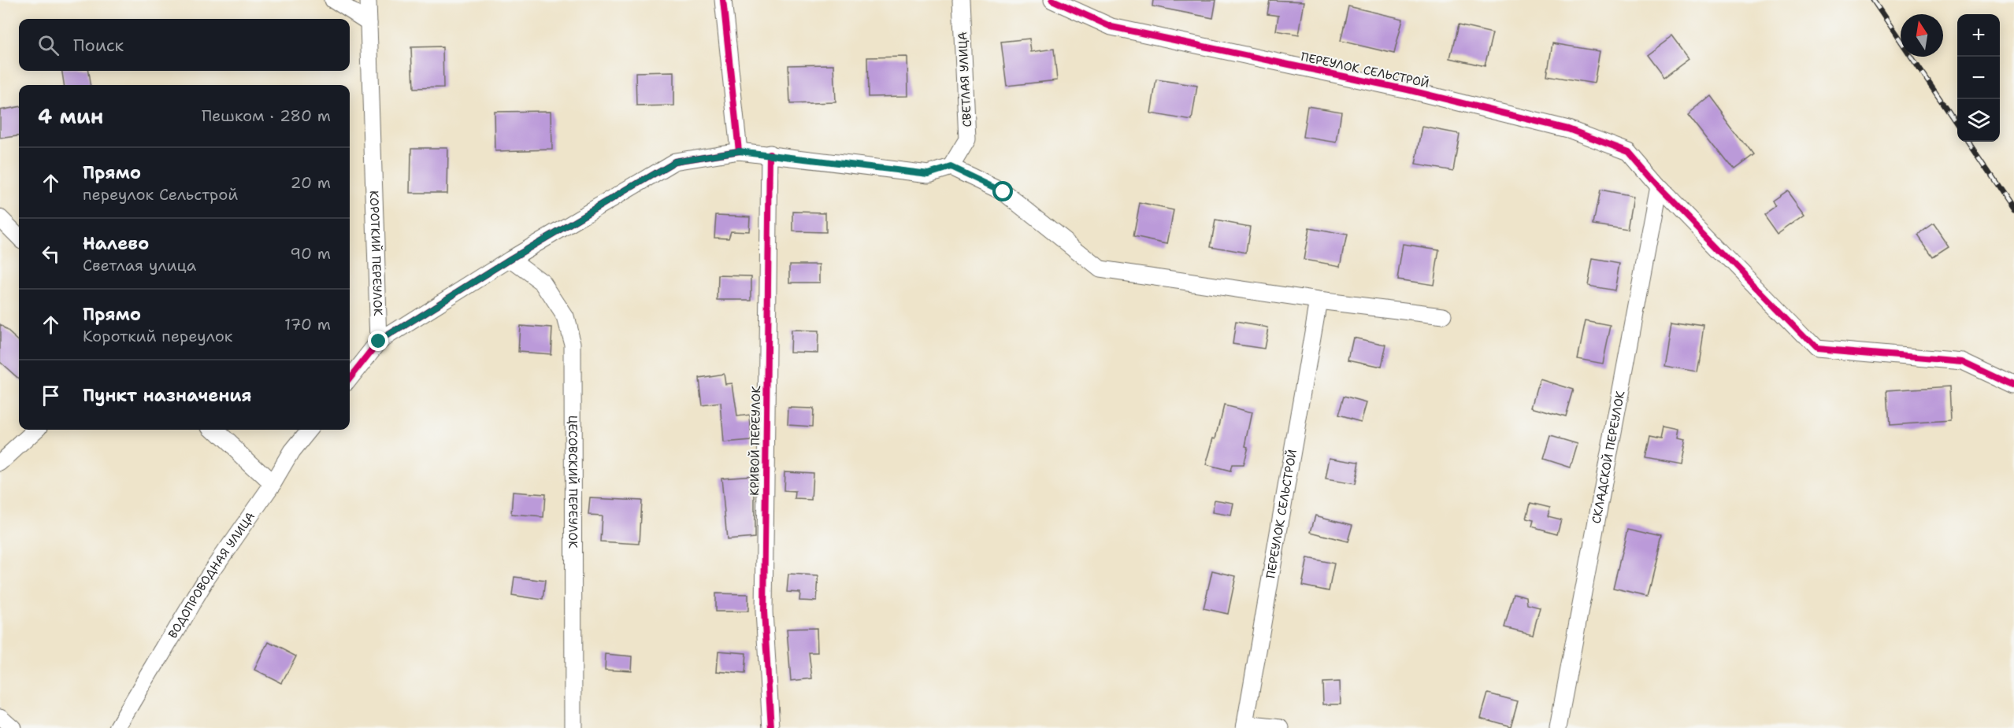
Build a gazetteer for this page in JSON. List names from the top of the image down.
{
  "streets": {
    "street": [
      "ПЕРЕУЛОК СЕЛЬСТРОЙ",
      "СВЕТЛАЯ УЛИЦА",
      "КОРОТКИЙ ПЕРЕУЛОК",
      "КРИВОЙ ПЕРЕУЛОК",
      "СКЛАДСКОЙ ПЕРЕУЛОК",
      "ЦЕСОВСКИЙ ПЕРЕУЛОК",
      "ВОДОПРОВОДНАЯ УЛИЦА"
    ]
  },
  "crossings": [
    ["ПЕРЕУЛОК СЕЛЬСТРОЙ", "СКЛАДСКОЙ ПЕРЕУЛОК"]
  ],
  "north": "top",
  "page": {
    "map_buttons": ["+", "−"],
    "search": "Поиск",
    "heading": ["4 мин", "Пешком · 280 m"],
    "list": [
      ["Прямо", "переулок Сельстрой", "20 m"],
      ["Налево", "Светлая улица", "90 m"],
      ["Прямо", "Короткий переулок", "170 m"],
      "Пункт назначения"
    ]
  }
}
